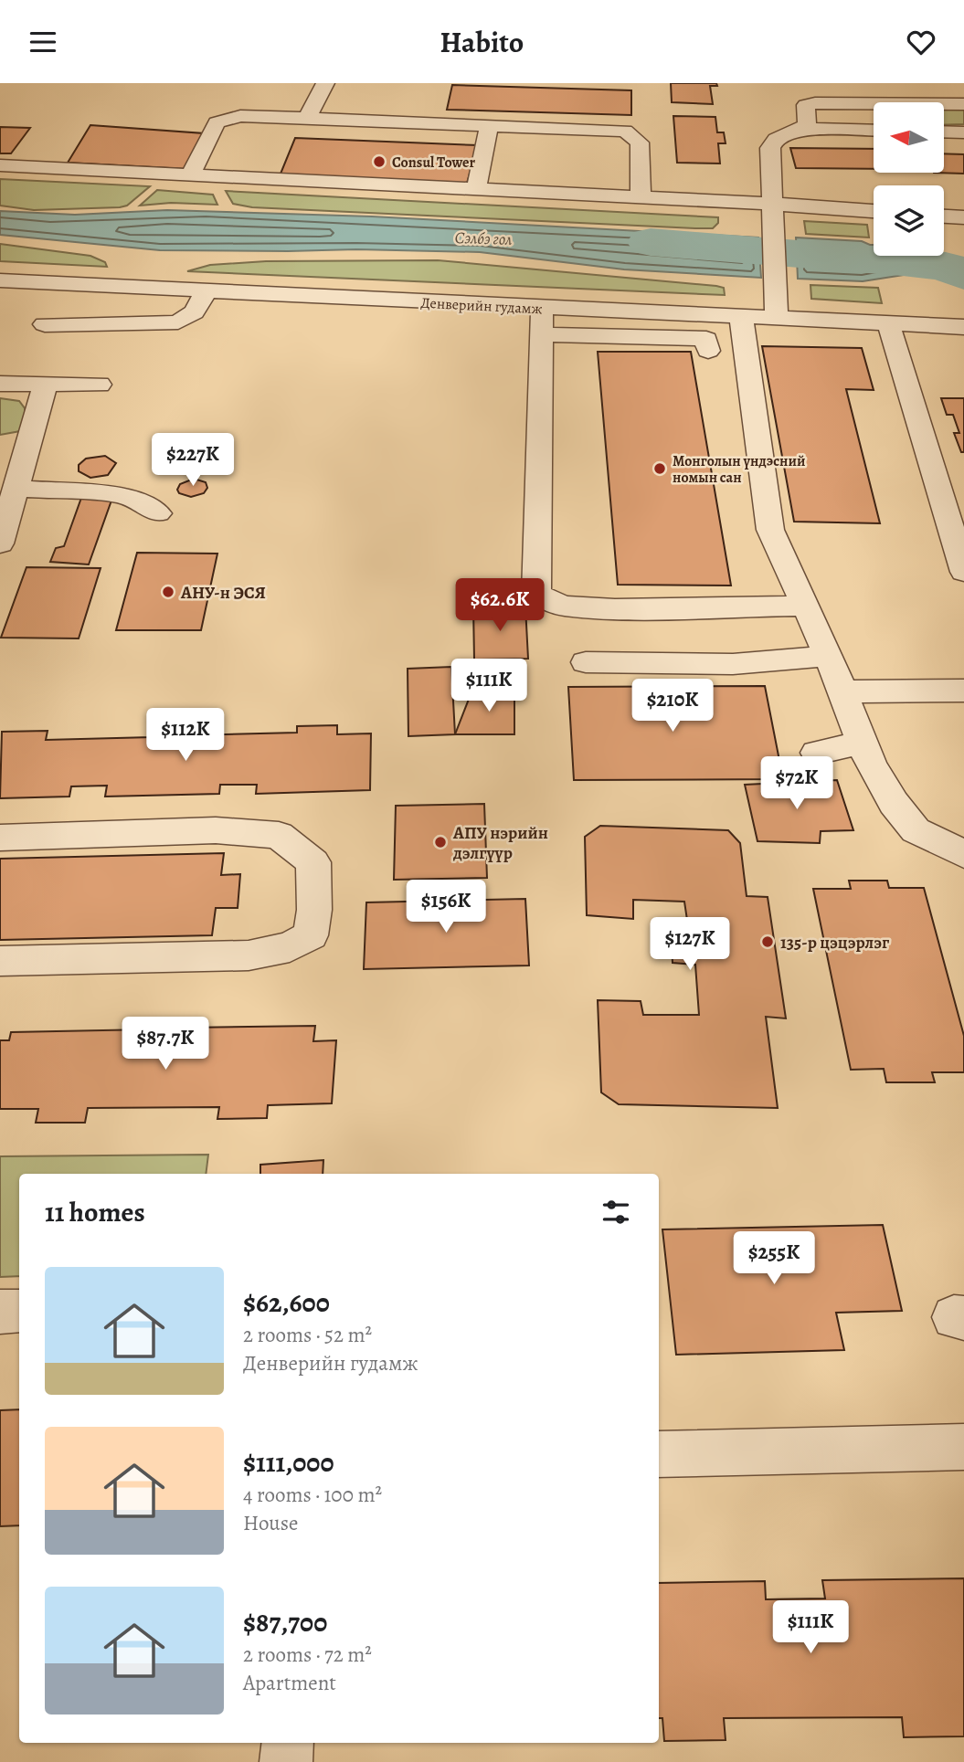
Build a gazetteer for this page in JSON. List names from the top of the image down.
{
  "streets": {
    "street": ["Денверийн гудамж"]
  },
  "water": ["Сэлбэ гол"],
  "places": [
    "Consul Tower",
    "Монголын үндэсний номын сан",
    "АНУ-н ЭСЯ",
    "АПУ нэрийн дэлгүүр",
    "135-р цэцэрлэг"
  ],
  "north": "left",
  "page": {
    "header": "Habito",
    "price": [
      "$227K",
      "$62.6K",
      "$111K",
      "$210K",
      "$112K",
      "$72K",
      "$156K",
      "$127K",
      "$87.7K",
      "$255K",
      "$111K"
    ],
    "heading": "11 homes",
    "list": [
      {
        "name": "$62,600",
        "note": "2 rooms · 52 m² · Денверийн гудамж"
      },
      {
        "name": "$111,000",
        "note": "4 rooms · 100 m² · House"
      },
      {
        "name": "$87,700",
        "note": "2 rooms · 72 m² · Apartment"
      }
    ]
  }
}
